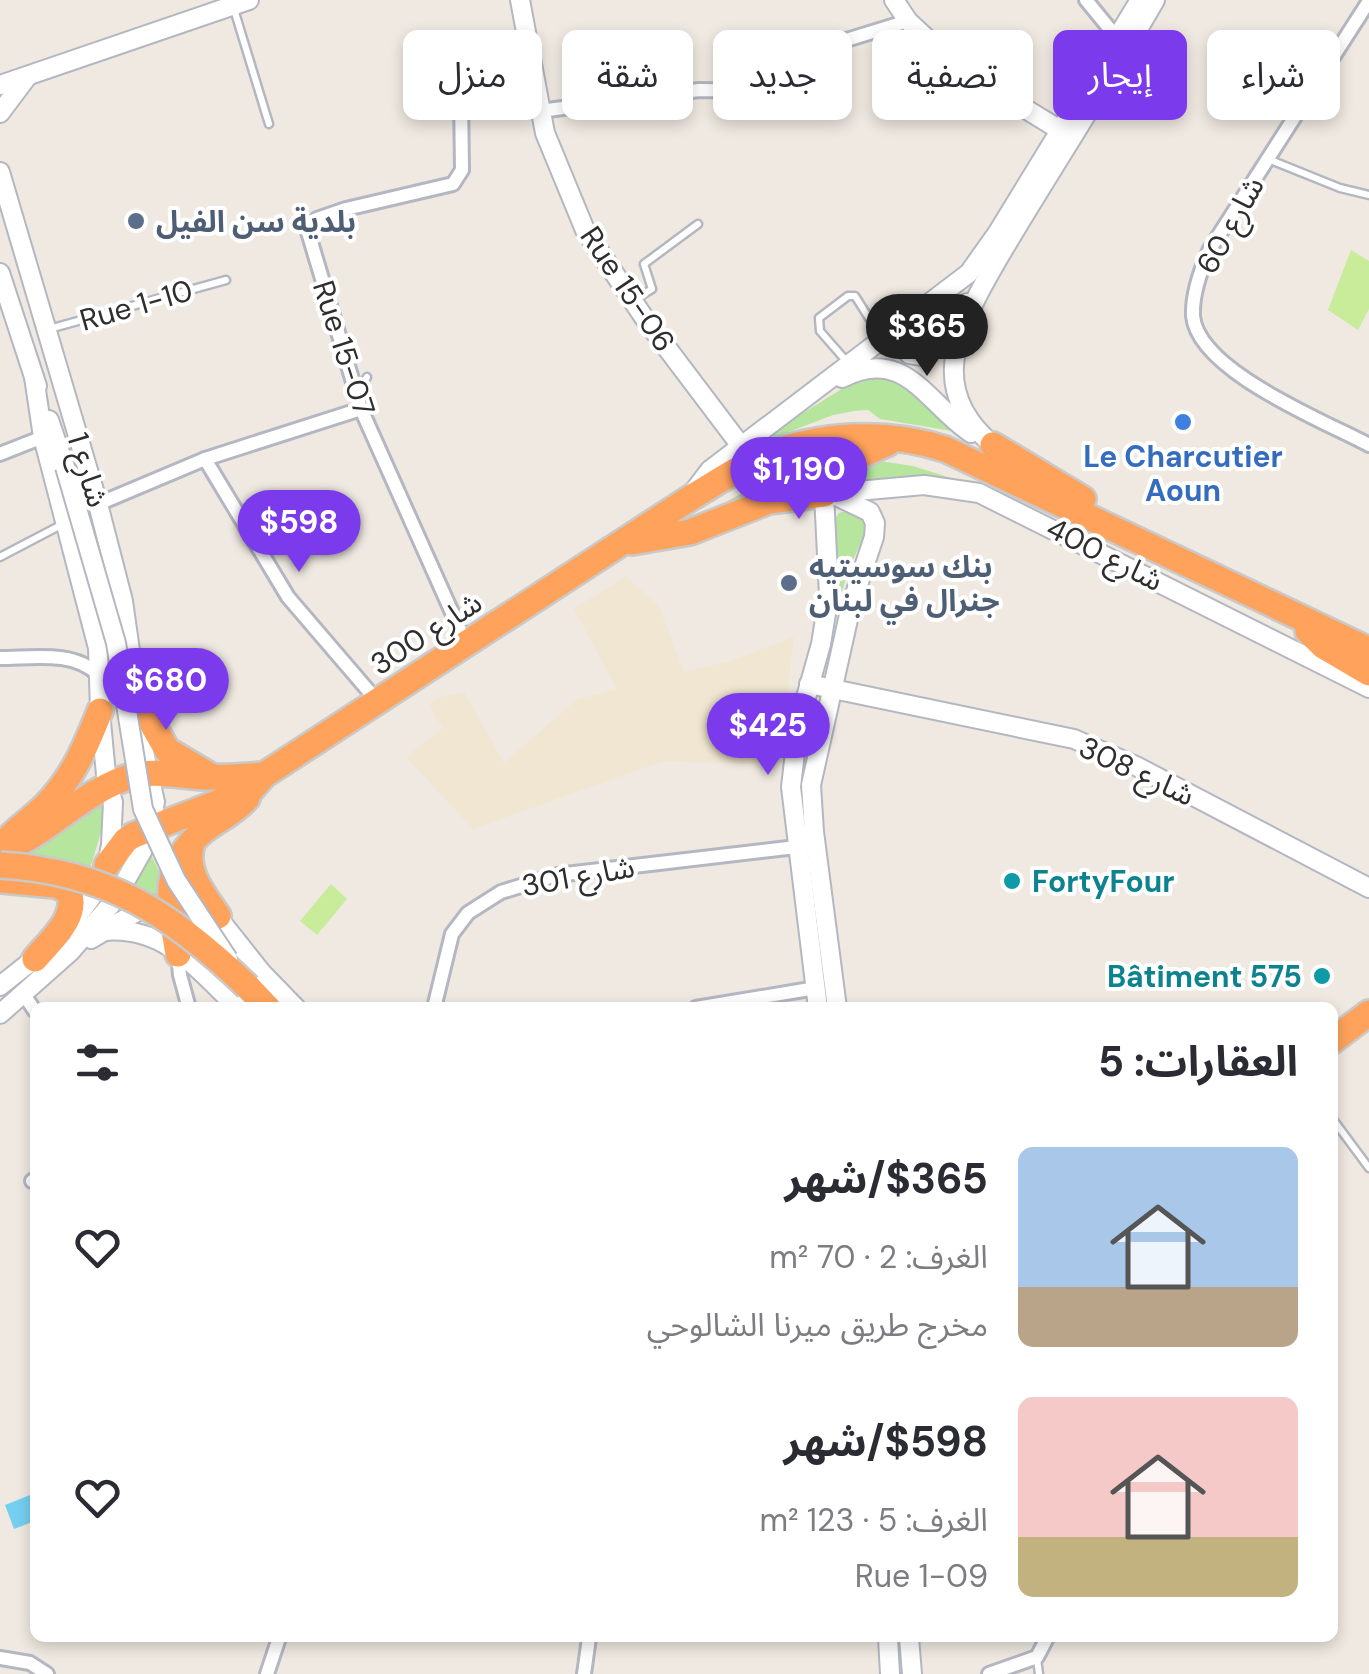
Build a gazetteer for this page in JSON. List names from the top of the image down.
{
  "streets": {
    "highway": ["شارع 300"],
    "main road": [
      "Rue 15-06",
      "شارع 1",
      "شارع 400",
      "شارع 308"
    ],
    "street": ["شارع 60", "Rue 15-07", "شارع 301"],
    "lane": ["Rue 1-10"]
  },
  "crossings": [
    ["Rue 1-10", "شارع 1"],
    ["Rue 15-07", "شارع 300"]
  ],
  "places": [
    "بلدية سن الفيل",
    "Le Charcutier Aoun",
    "بنك سوسيتيه جنرال في لبنان",
    "FortyFour",
    "Bâtiment 575"
  ],
  "page": {
    "chip": [
      "شراء",
      "إيجار",
      "تصفية",
      "جديد",
      "شقة",
      "منزل"
    ],
    "price": [
      "$365",
      "$1,190",
      "$598",
      "$680",
      "$425"
    ],
    "heading": "العقارات: 5",
    "list": [
      {
        "name": "$365/شهر",
        "note": "الغرف: 2 · 70 m² · مخرج طريق ميرنا الشالوحي"
      },
      {
        "name": "$598/شهر",
        "note": "الغرف: 5 · 123 m² · Rue 1-09"
      }
    ]
  }
}
